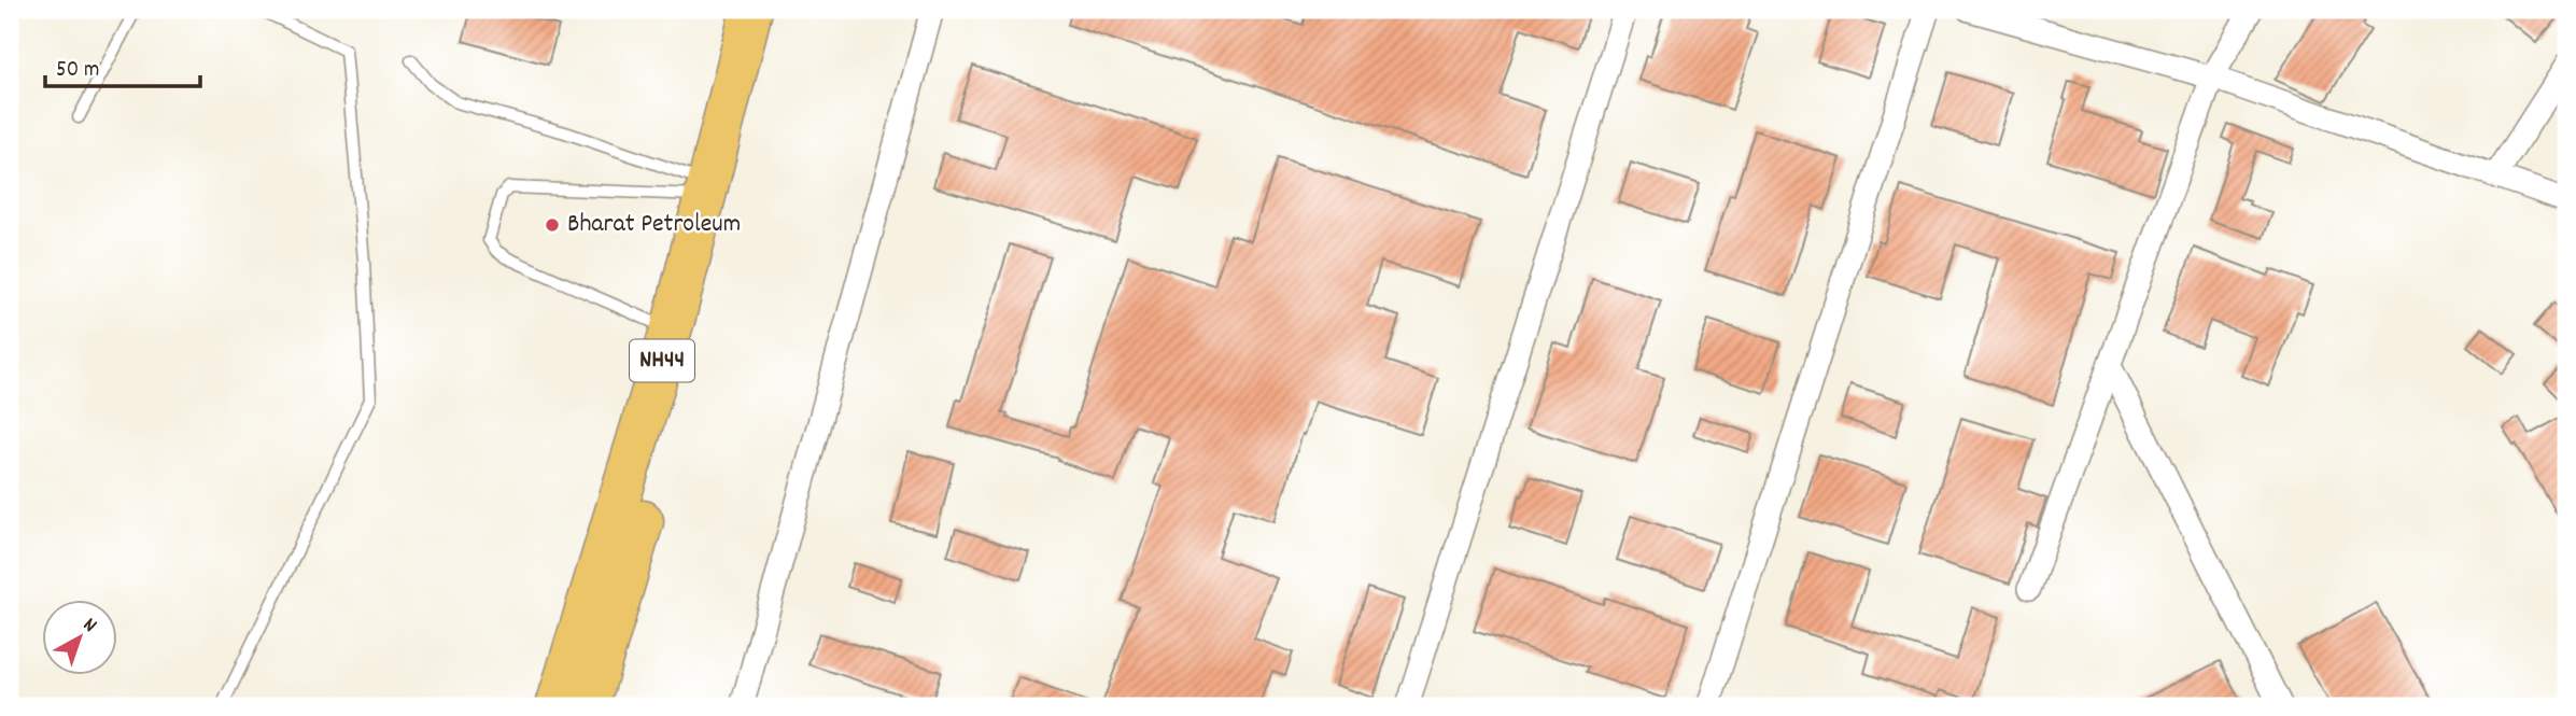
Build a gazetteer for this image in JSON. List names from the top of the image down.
{
  "streets": {
    "highway": ["NH44"]
  },
  "places": ["Bharat Petroleum"],
  "scale_bar": "50 m",
  "north": "top right"
}
